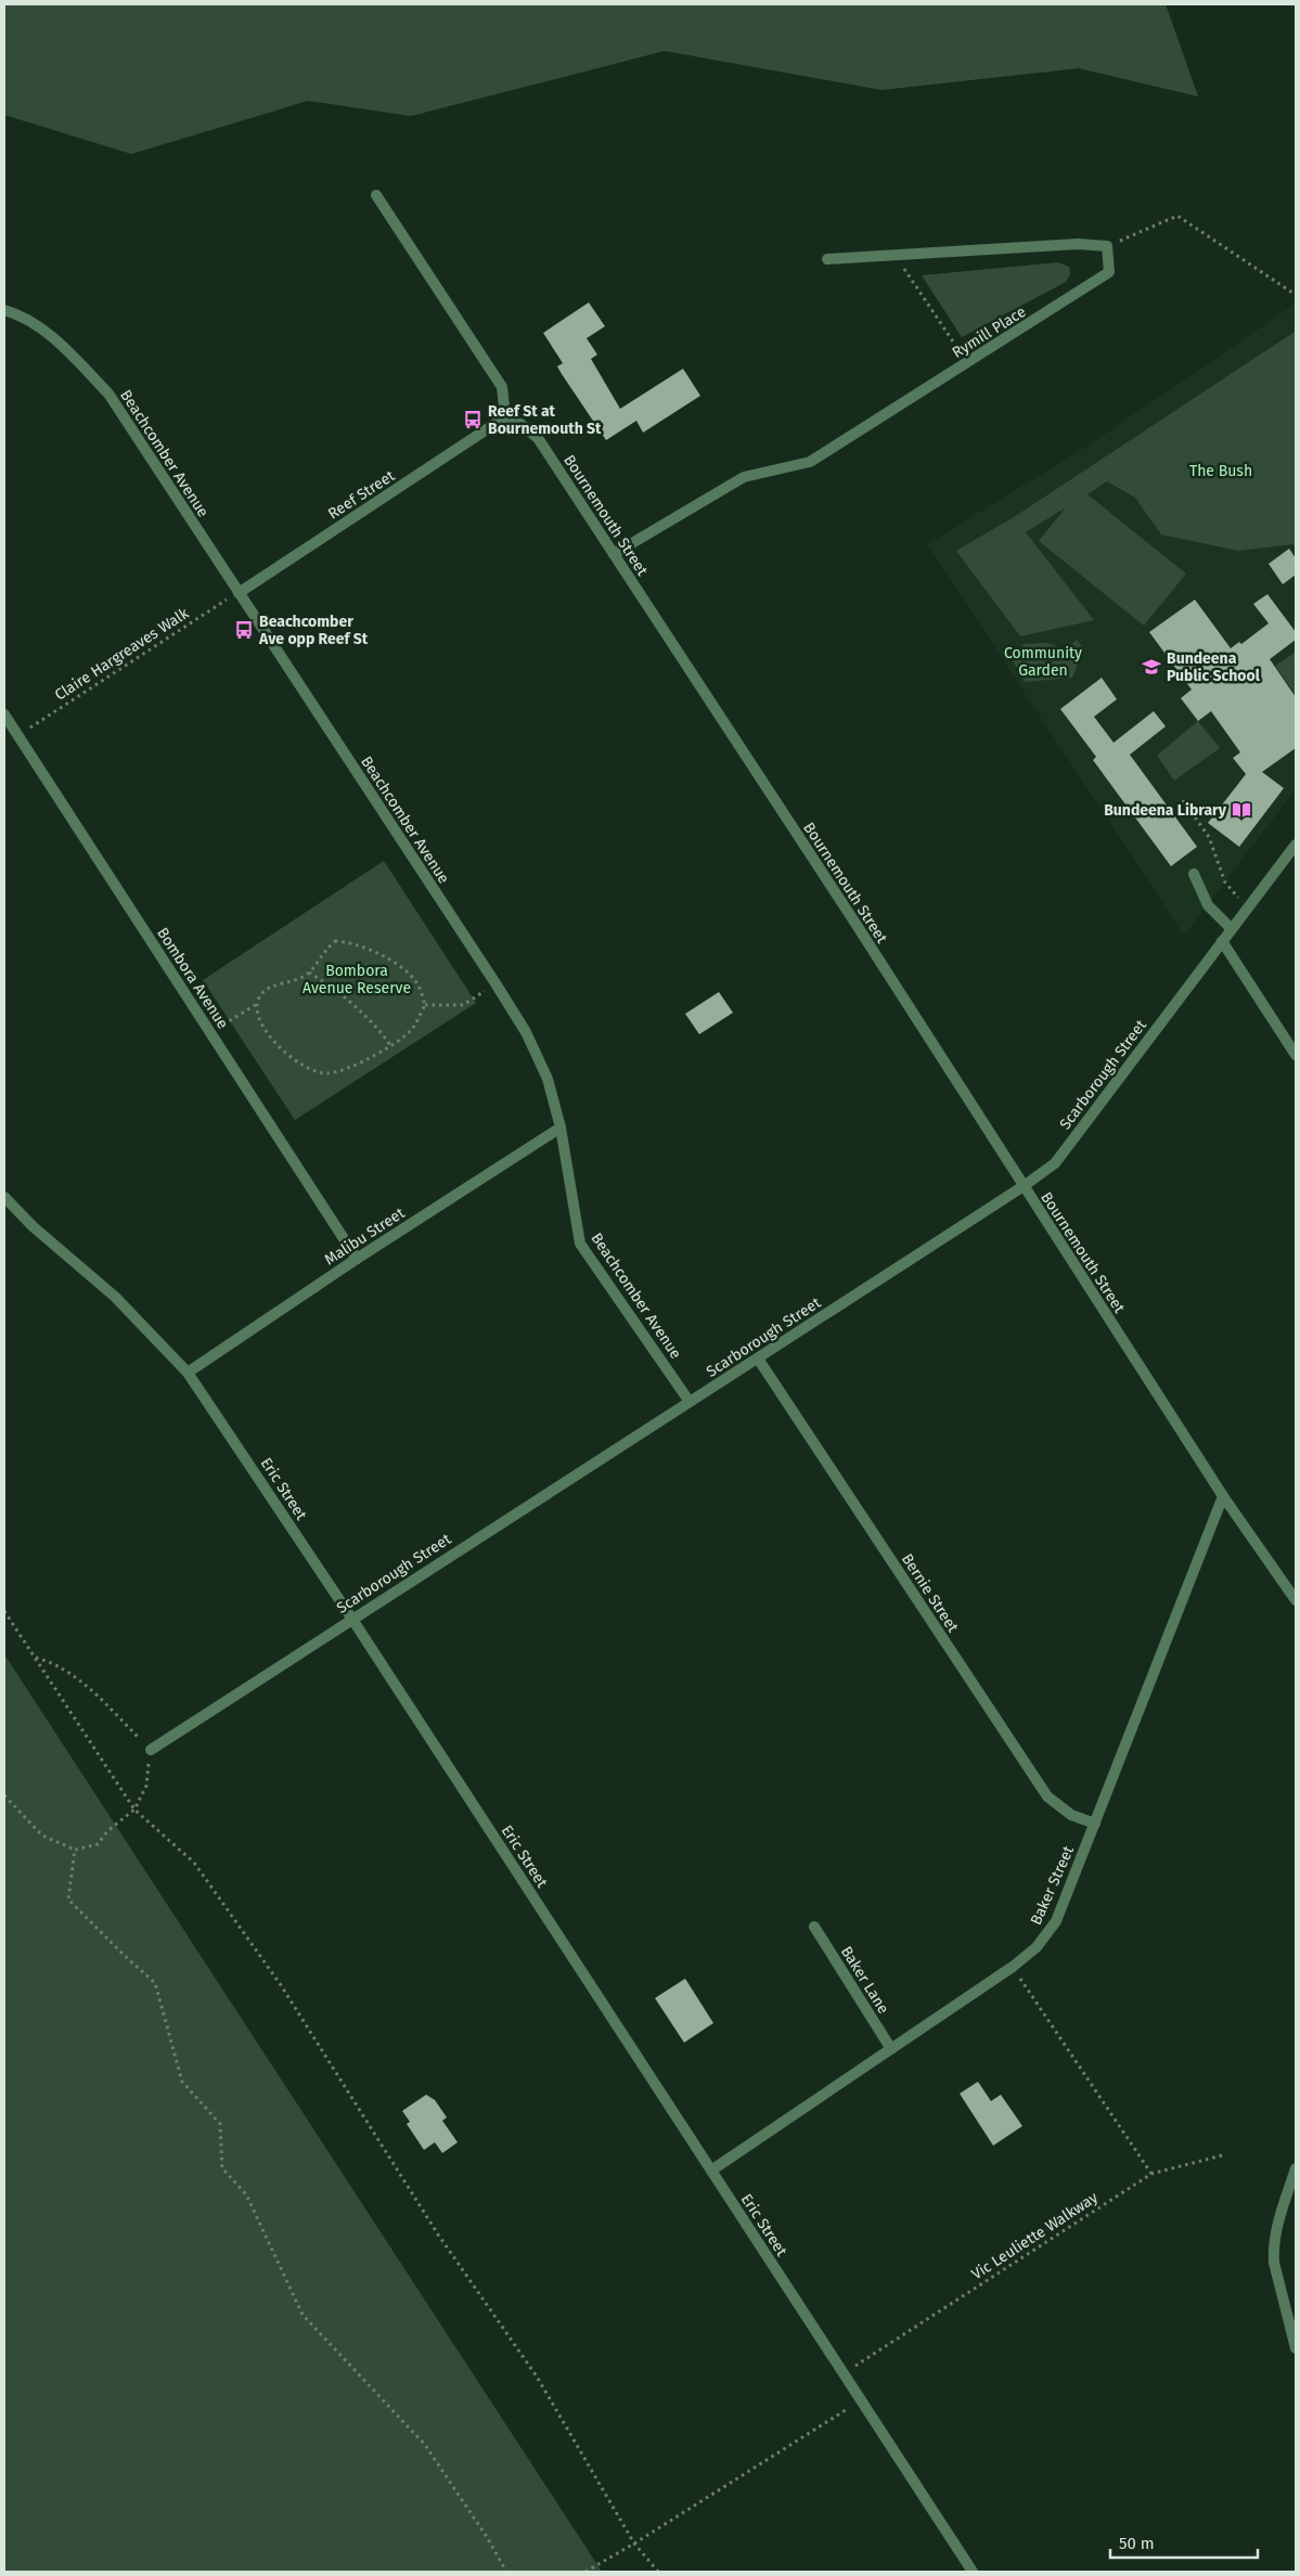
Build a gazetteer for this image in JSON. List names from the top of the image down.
{
  "streets": {
    "street": [
      "Rymill Place",
      "Beachcomber Avenue",
      "Reef Street",
      "Bournemouth Street",
      "Bombora Avenue",
      "Scarborough Street",
      "Malibu Street",
      "Eric Street",
      "Bernie Street",
      "Baker Street",
      "Baker Lane"
    ],
    "path": ["Claire Hargreaves Walk", "Vic Leuliette Walkway"]
  },
  "crossings": [
    ["Rymill Place", "Bournemouth Street"],
    ["Beachcomber Avenue", "Reef Street"],
    ["Beachcomber Avenue", "Claire Hargreaves Walk"],
    ["Beachcomber Avenue", "Scarborough Street"],
    ["Beachcomber Avenue", "Malibu Street"],
    ["Reef Street", "Bournemouth Street"],
    ["Reef Street", "Claire Hargreaves Walk"],
    ["Bournemouth Street", "Scarborough Street"],
    ["Bournemouth Street", "Baker Street"],
    ["Claire Hargreaves Walk", "Bombora Avenue"],
    ["Bombora Avenue", "Malibu Street"],
    ["Scarborough Street", "Eric Street"],
    ["Scarborough Street", "Bernie Street"],
    ["Malibu Street", "Eric Street"],
    ["Eric Street", "Baker Street"],
    ["Bernie Street", "Baker Street"],
    ["Baker Street", "Baker Lane"]
  ],
  "parks": ["The Bush", "Community Garden", "Bombora Avenue Reserve"],
  "places": {
    "bus stop": ["Reef St at Bournemouth St", "Beachcomber Ave opp Reef St"],
    "school or university": ["Bundeena Public School"],
    "library": ["Bundeena Library"]
  },
  "scale_bar": "50 m"
}
